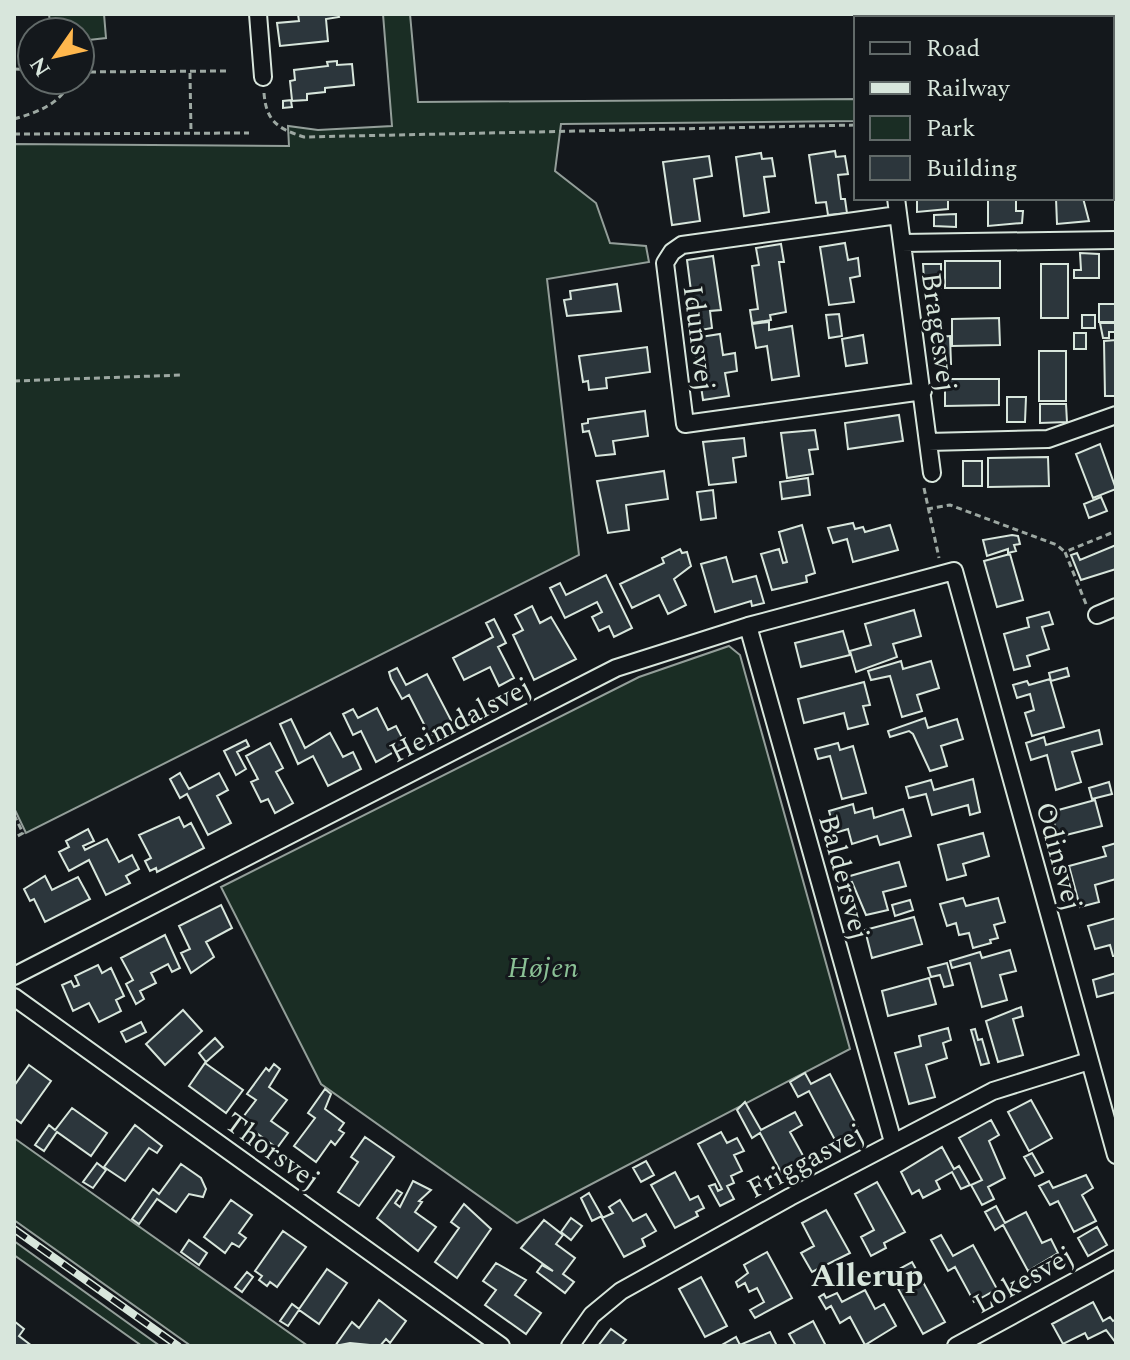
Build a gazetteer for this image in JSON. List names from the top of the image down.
{
  "streets": {
    "street": [
      "Bragesvej",
      "Idunsvej",
      "Heimdalsvej",
      "Odinsvej",
      "Baldersvej",
      "Thorsvej",
      "Friggasvej",
      "Lokesvej"
    ]
  },
  "crossings": [
    ["Bragesvej", "Idunsvej"],
    ["Heimdalsvej", "Odinsvej"],
    ["Heimdalsvej", "Baldersvej"],
    ["Odinsvej", "Friggasvej"],
    ["Baldersvej", "Friggasvej"]
  ],
  "districts": ["Allerup"],
  "parks": ["Højen"],
  "legend": [
    "Road",
    "Railway",
    "Park",
    "Building"
  ],
  "north": "bottom left"
}
